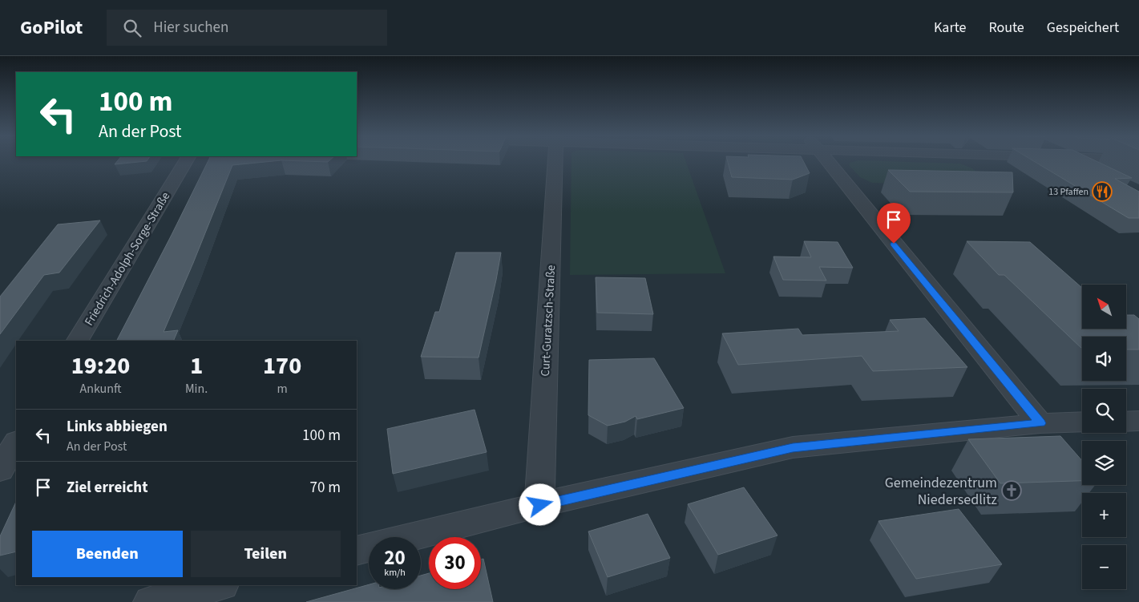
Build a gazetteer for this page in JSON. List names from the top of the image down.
{
  "streets": {
    "street": ["Friedrich-Adolph-Sorge-Straße", "Curt-Guratzsch-Straße"]
  },
  "places": {
    "restaurant": ["13 Pfaffen"],
    "church": ["Gemeindezentrum Niedersedlitz"]
  },
  "north": "top left",
  "page": {
    "header": "GoPilot",
    "search": "Hier suchen",
    "nav": ["Karte", "Route", "Gespeichert"],
    "turn": ["100 m", "An der Post"],
    "map_buttons": ["+", "−"],
    "eta": [
      "19:20",
      "Ankunft",
      "1",
      "Min.",
      "170",
      "m"
    ],
    "list": [
      {
        "name": "Links abbiegen",
        "note": "An der Post",
        "value": "100 m"
      },
      {
        "name": "Ziel erreicht",
        "value": "70 m"
      }
    ],
    "buttons": ["Beenden", "Teilen"],
    "speed": "20 km/h",
    "limit": "30"
  }
}
